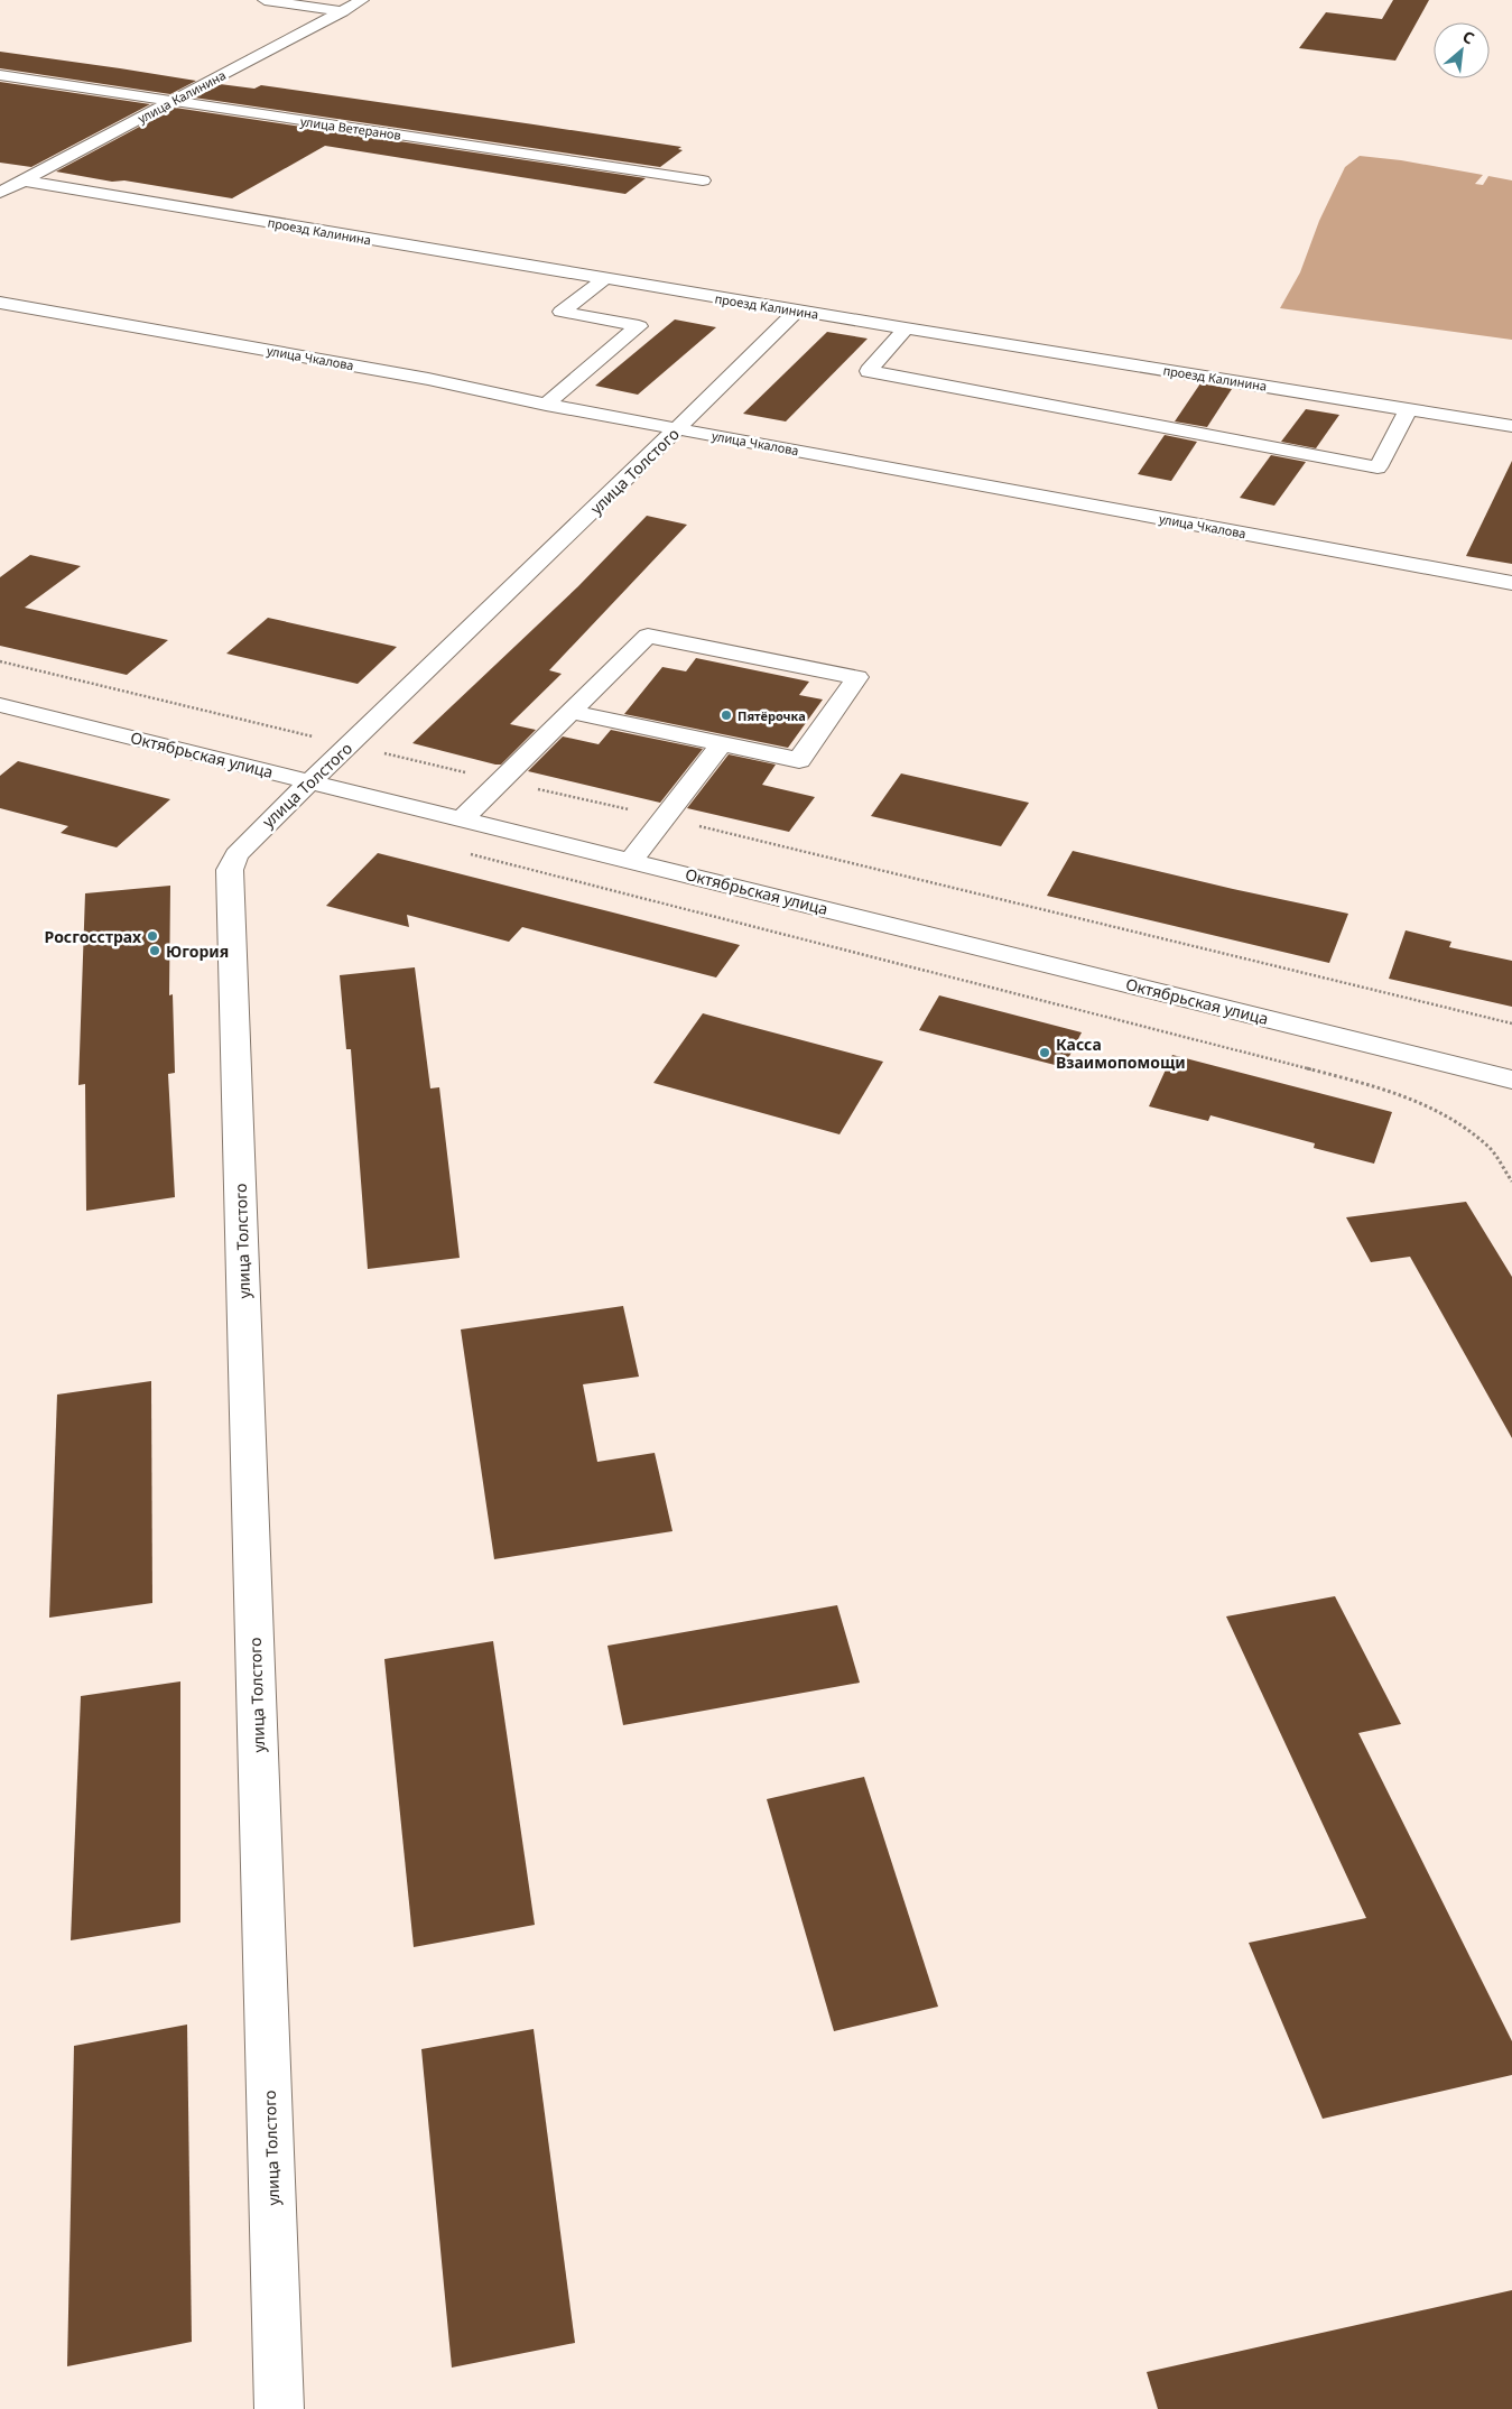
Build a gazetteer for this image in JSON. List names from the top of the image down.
{
  "streets": {
    "street": [
      "улица Калинина",
      "улица Ветеранов",
      "проезд Калинина",
      "улица Чкалова",
      "улица Толстого",
      "Октябрьская улица"
    ]
  },
  "crossings": [
    ["улица Калинина", "улица Ветеранов"],
    ["улица Калинина", "проезд Калинина"],
    ["проезд Калинина", "улица Толстого"],
    ["улица Чкалова", "улица Толстого"],
    ["улица Толстого", "Октябрьская улица"]
  ],
  "places": [
    "Пятёрочка",
    "Росгосстрах",
    "Югория",
    "Касса Взаимопомощи"
  ],
  "north": "top right"
}
